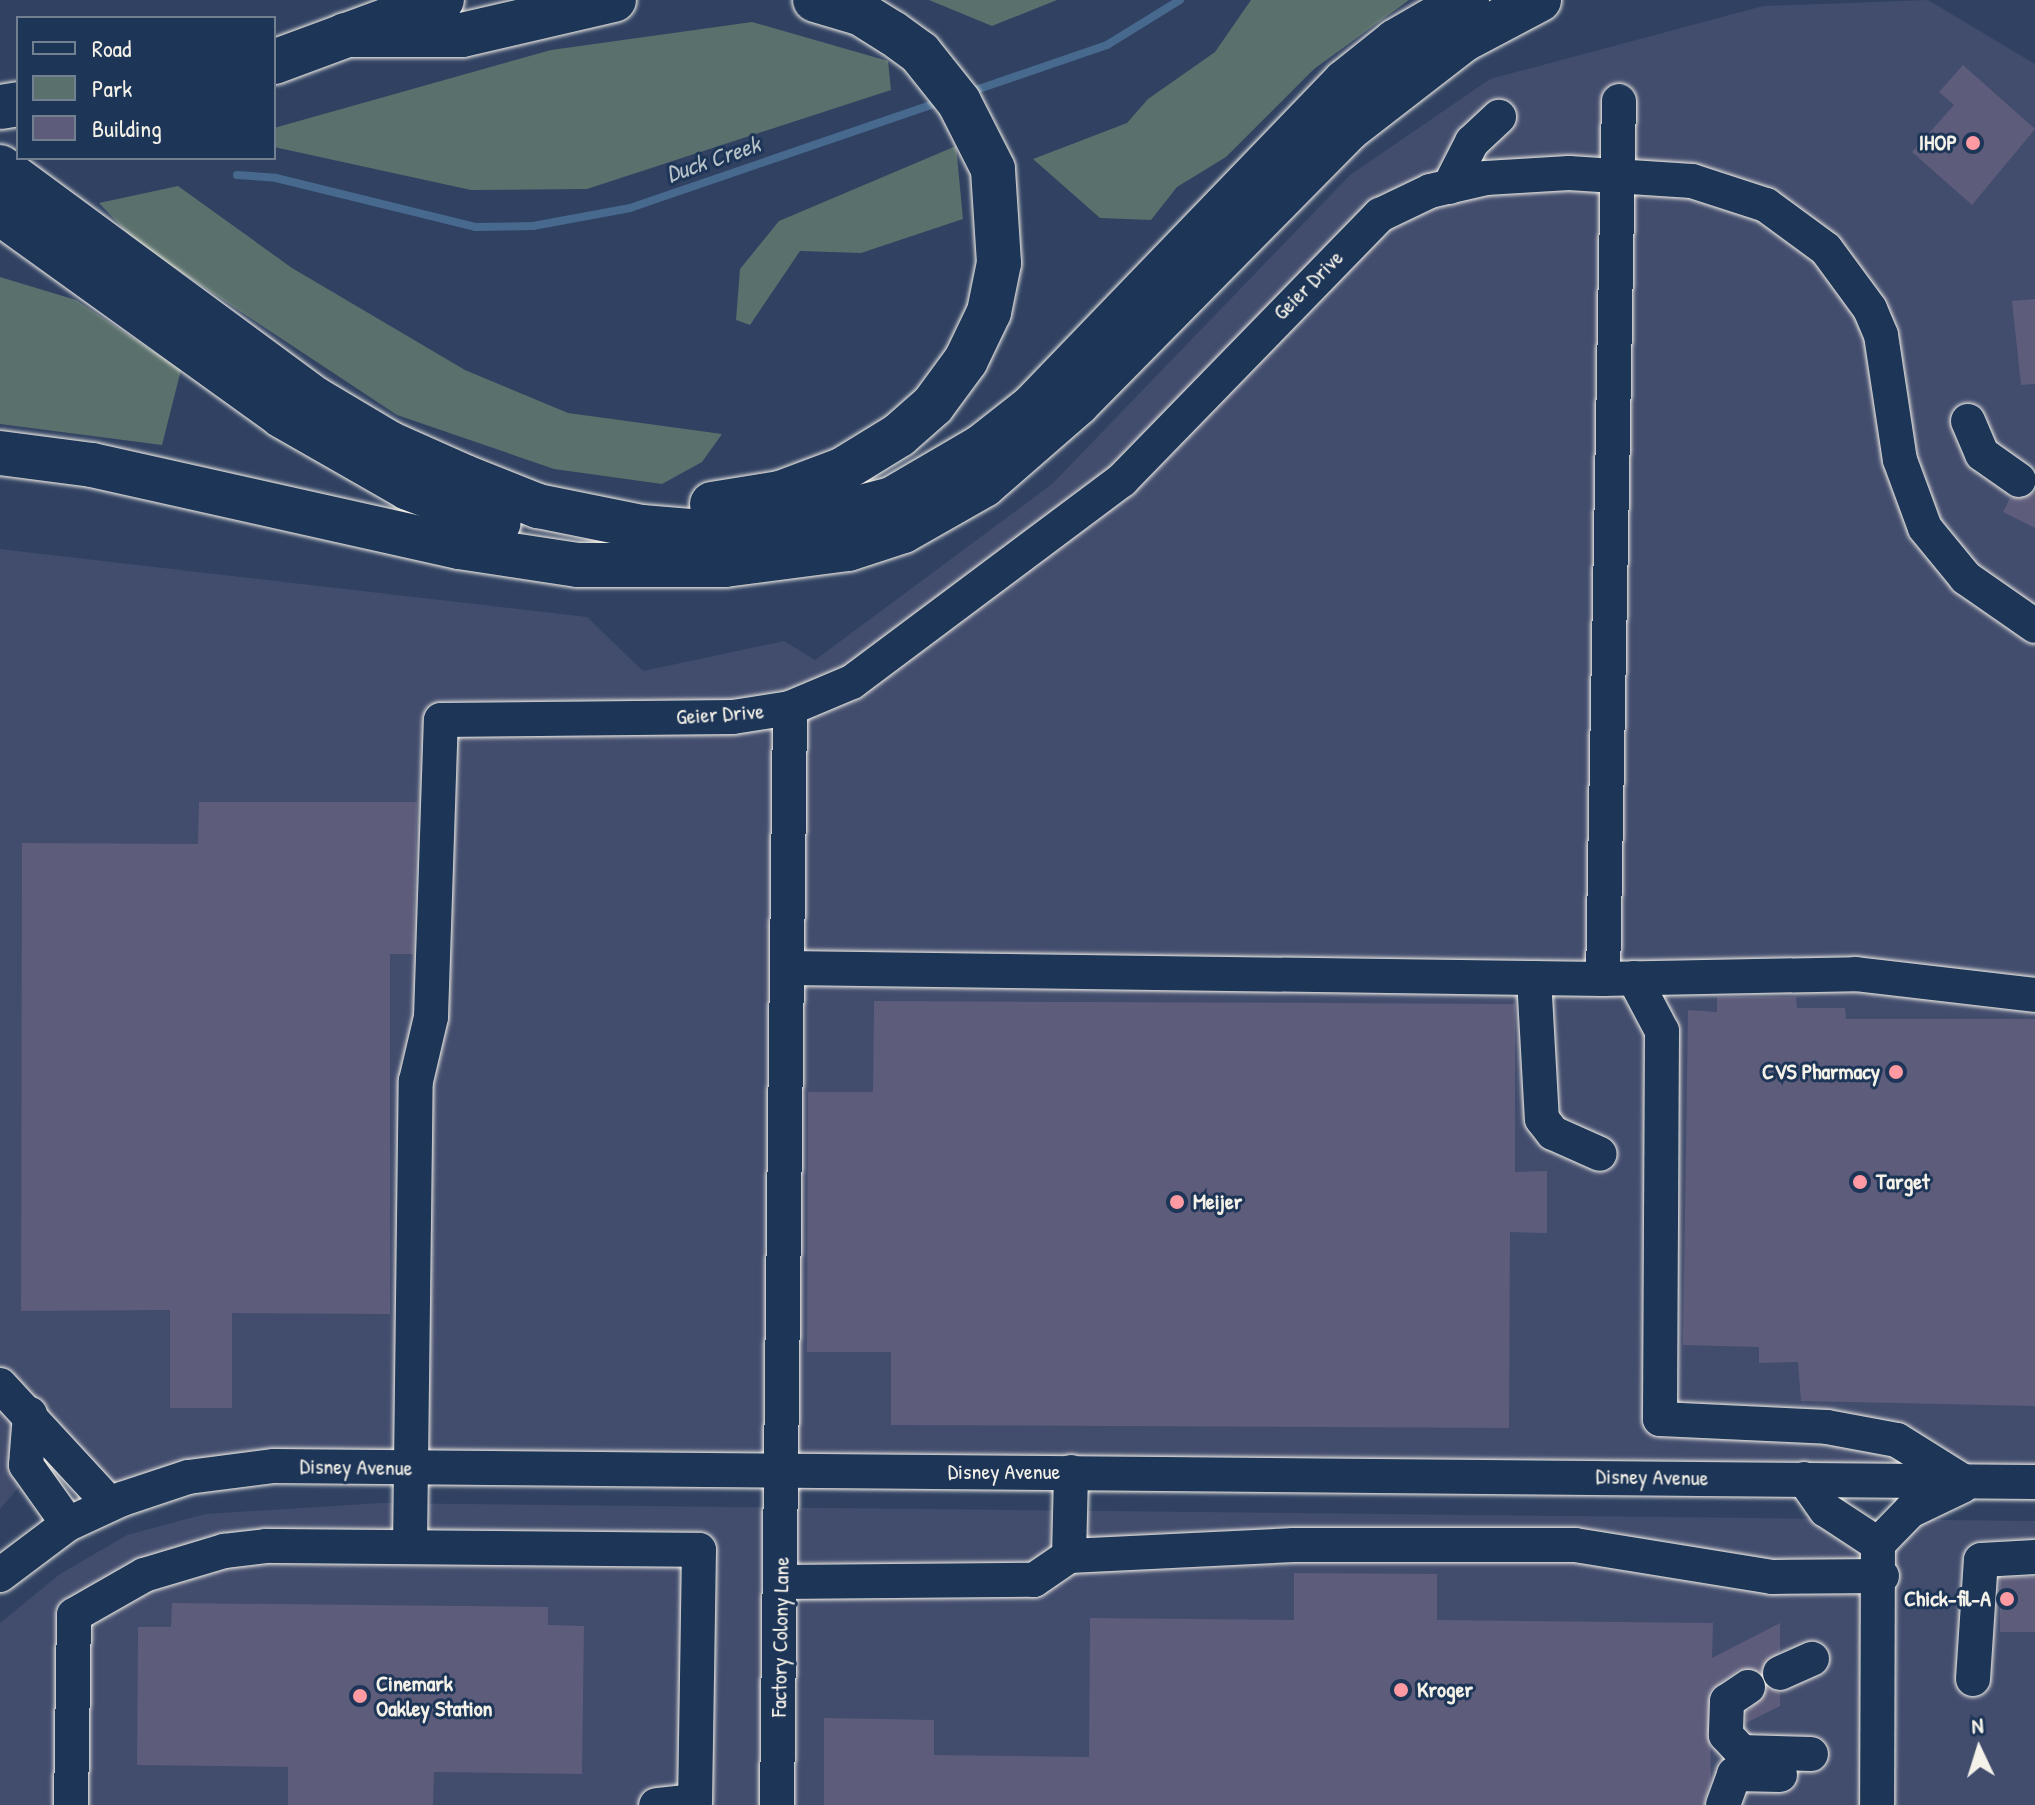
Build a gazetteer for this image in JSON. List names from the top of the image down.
{
  "streets": {
    "street": ["Geier Drive", "Disney Avenue", "Factory Colony Lane"]
  },
  "crossings": [
    ["Geier Drive", "Disney Avenue"],
    ["Geier Drive", "Factory Colony Lane"],
    ["Disney Avenue", "Factory Colony Lane"]
  ],
  "water": ["Duck Creek"],
  "places": [
    "IHOP",
    "CVS Pharmacy",
    "Target",
    "Meijer",
    "Chick-fil-A",
    "Kroger",
    "Cinemark Oakley Station"
  ],
  "legend": ["Road", "Park", "Building"],
  "north": "top"
}
